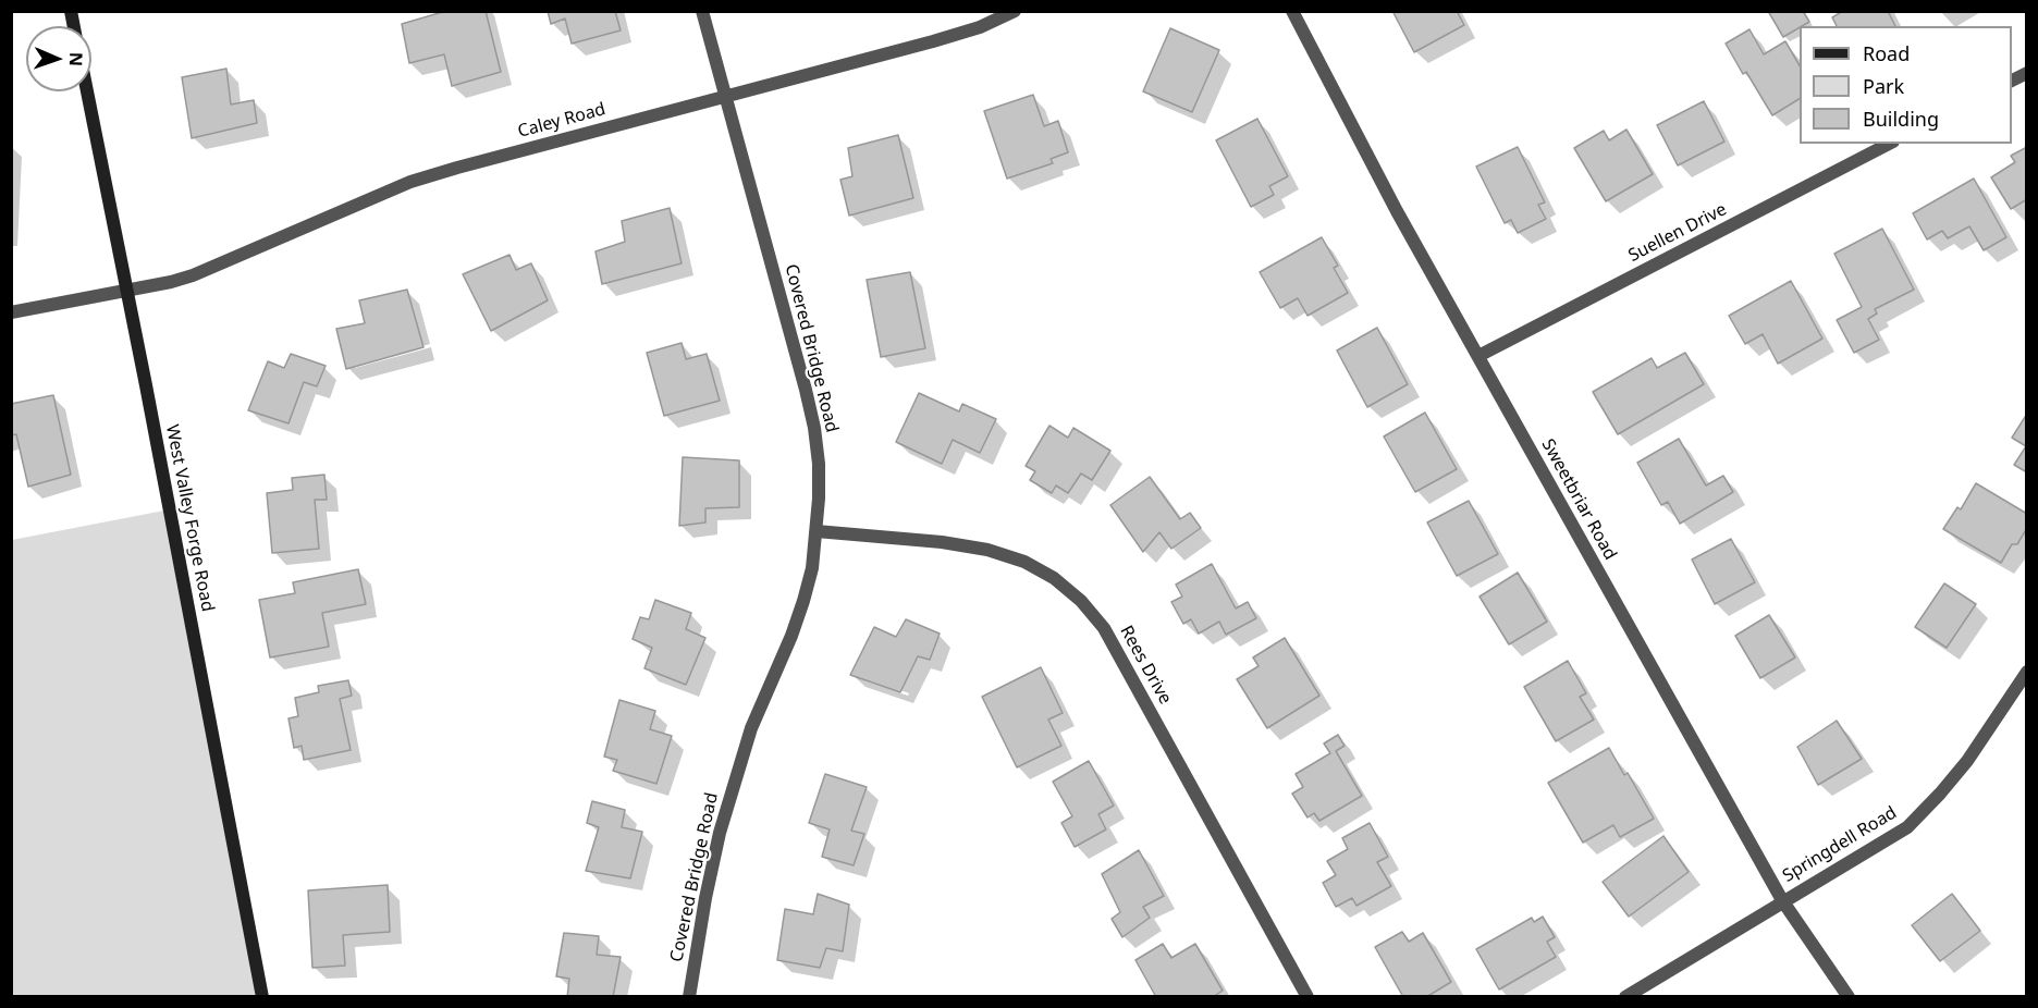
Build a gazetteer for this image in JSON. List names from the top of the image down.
{
  "streets": {
    "main road": ["West Valley Forge Road"],
    "street": [
      "Caley Road",
      "Suellen Drive",
      "Covered Bridge Road",
      "Sweetbriar Road",
      "Rees Drive",
      "Springdell Road"
    ]
  },
  "crossings": [
    ["Caley Road", "Covered Bridge Road"],
    ["Caley Road", "West Valley Forge Road"],
    ["Suellen Drive", "Sweetbriar Road"],
    ["Covered Bridge Road", "Rees Drive"],
    ["Sweetbriar Road", "Springdell Road"]
  ],
  "legend": ["Road", "Park", "Building"],
  "north": "right"
}
